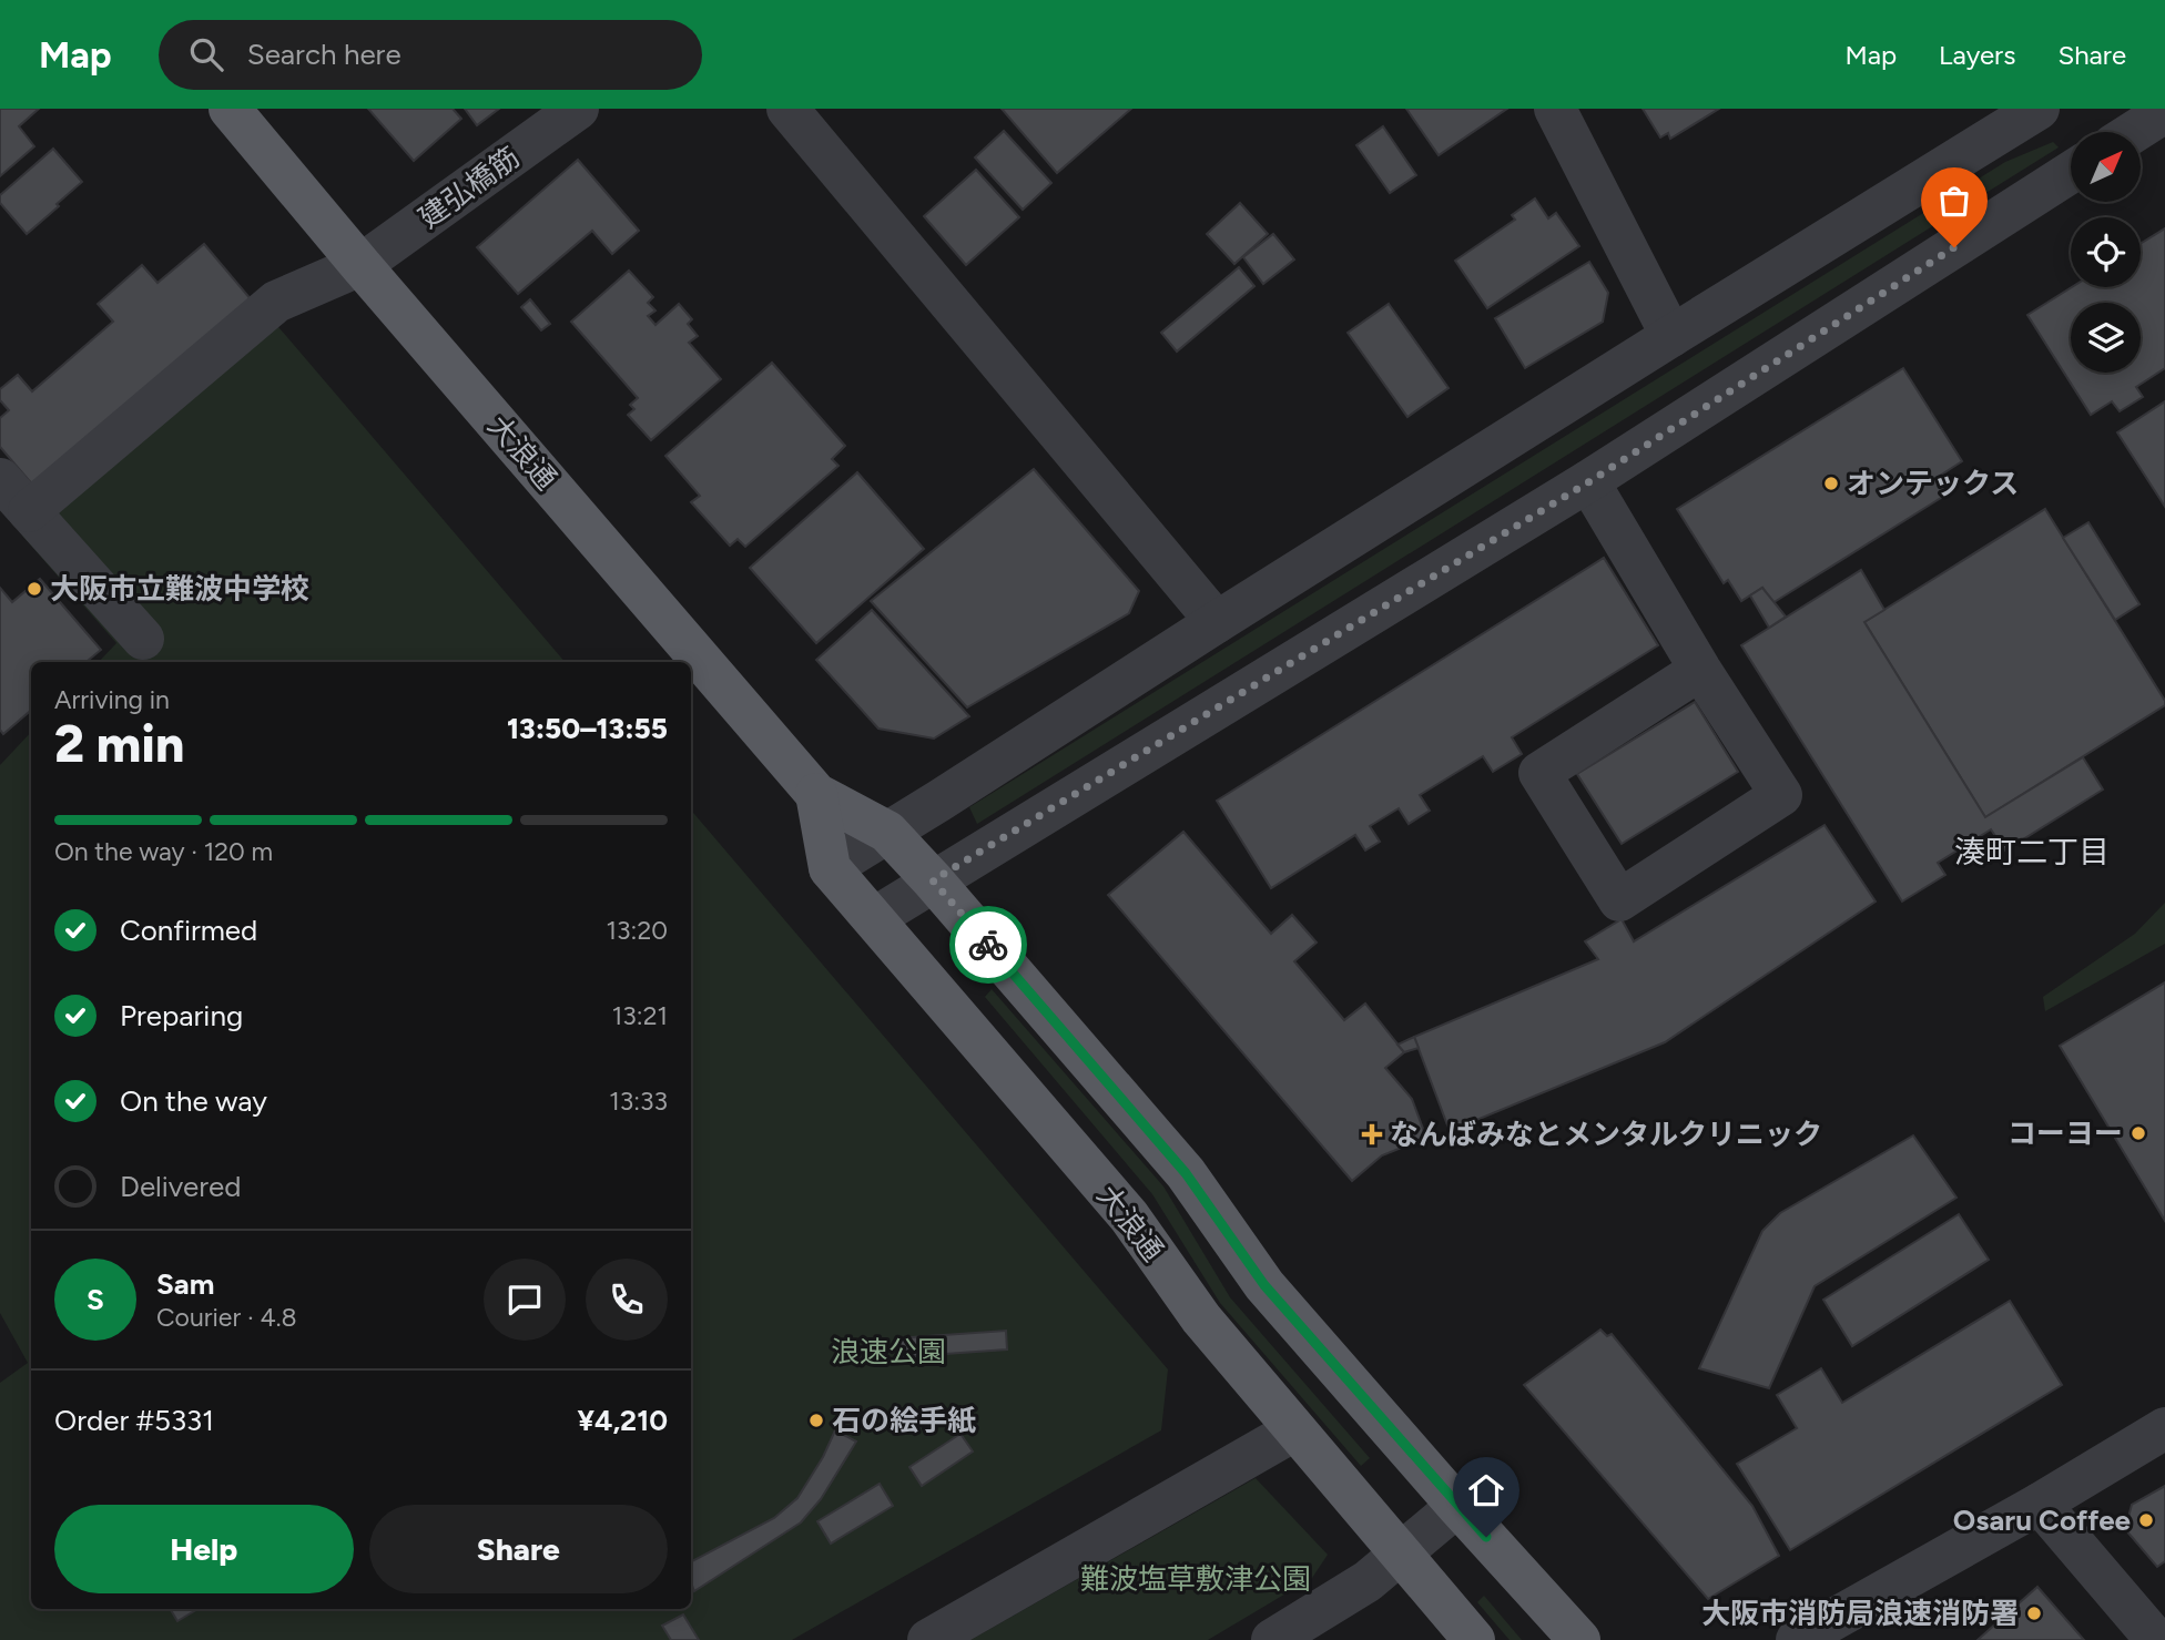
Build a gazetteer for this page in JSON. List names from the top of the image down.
{
  "streets": {
    "main road": ["大浪通"],
    "street": ["建弘橋筋"]
  },
  "crossings": [
    ["建弘橋筋", "大浪通"]
  ],
  "districts": ["湊町二丁目"],
  "parks": ["浪速公園", "難波塩草敷津公園"],
  "places": {
    "other": [
      "オンテックス",
      "大阪市立難波中学校",
      "コーヨー",
      "石の絵手紙",
      "Osaru Coffee",
      "大阪市消防局浪速消防署"
    ],
    "health": ["なんばみなとメンタルクリニック"]
  },
  "north": "top right",
  "page": {
    "header": "Map",
    "search": "Search here",
    "nav": ["Map", "Layers", "Share"],
    "heading": ["2 min", "Arriving in", "13:50–13:55"],
    "panel": [
      "Sam",
      "Courier · 4.8",
      "Order #5331",
      "¥4,210"
    ],
    "bar": "On the way · 120 m",
    "list": [
      ["Confirmed", "13:20"],
      ["Preparing", "13:21"],
      ["On the way", "13:33"],
      "Delivered"
    ],
    "round": "S",
    "buttons": ["Help", "Share"]
  }
}
